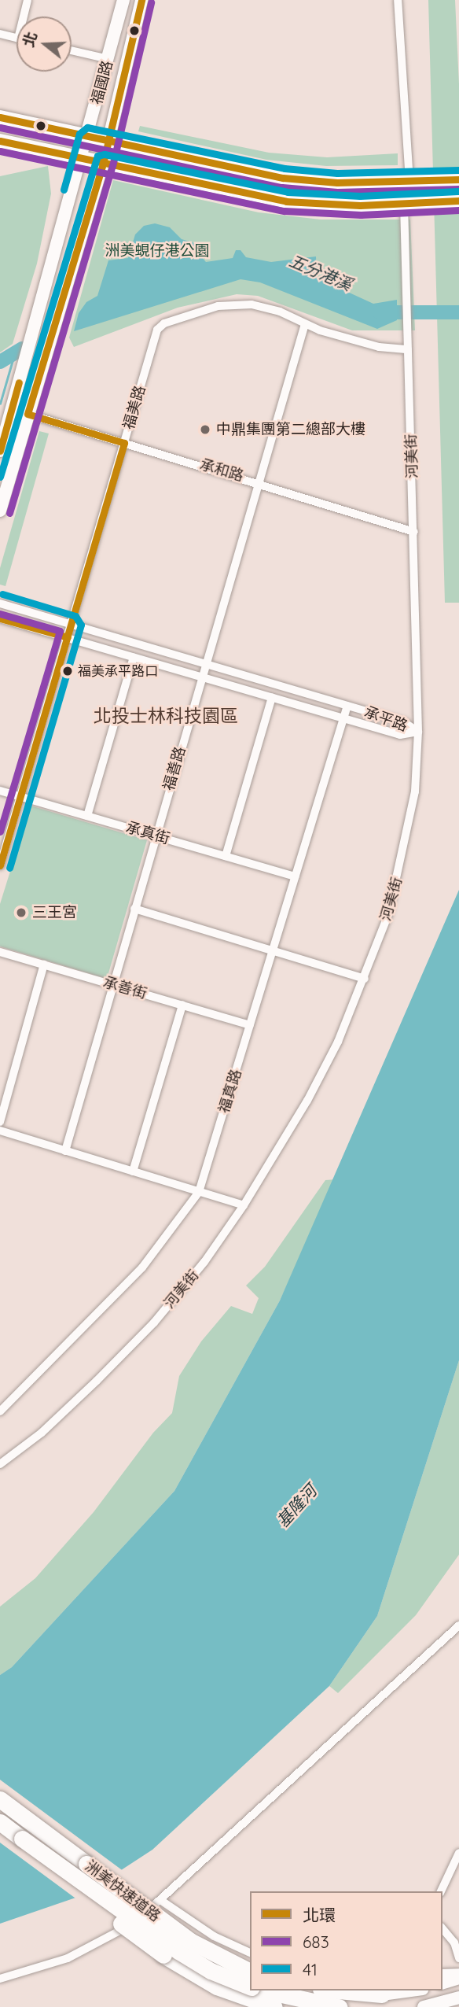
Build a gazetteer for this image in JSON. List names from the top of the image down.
{
  "streets": {
    "highway": ["洲美快速道路"],
    "street": [
      "福國路",
      "福美路",
      "河美街",
      "承和路",
      "承平路",
      "福善路",
      "承真街",
      "承善街",
      "福真路"
    ]
  },
  "crossings": [
    ["福國路", "承和路"],
    ["福美路", "承和路"],
    ["福美路", "承平路"],
    ["福美路", "福善路"],
    ["福美路", "承真街"],
    ["河美街", "承和路"],
    ["河美街", "承平路"],
    ["承和路", "福善路"],
    ["承平路", "福善路"],
    ["承平路", "福真路"],
    ["福善路", "承真街"],
    ["福善路", "承善街"],
    ["承真街", "福真路"],
    ["承善街", "福真路"]
  ],
  "districts": ["北投士林科技園區"],
  "water": ["五分港溪", "基隆河"],
  "parks": ["洲美蜆仔港公園"],
  "places": ["中鼎集團第二總部大樓", "福美承平路口", "三王宮"],
  "lines": ["transit line 北環", "transit line 683", "transit line 41"],
  "legend": ["北環", "683", "41"],
  "north": "left"
}
